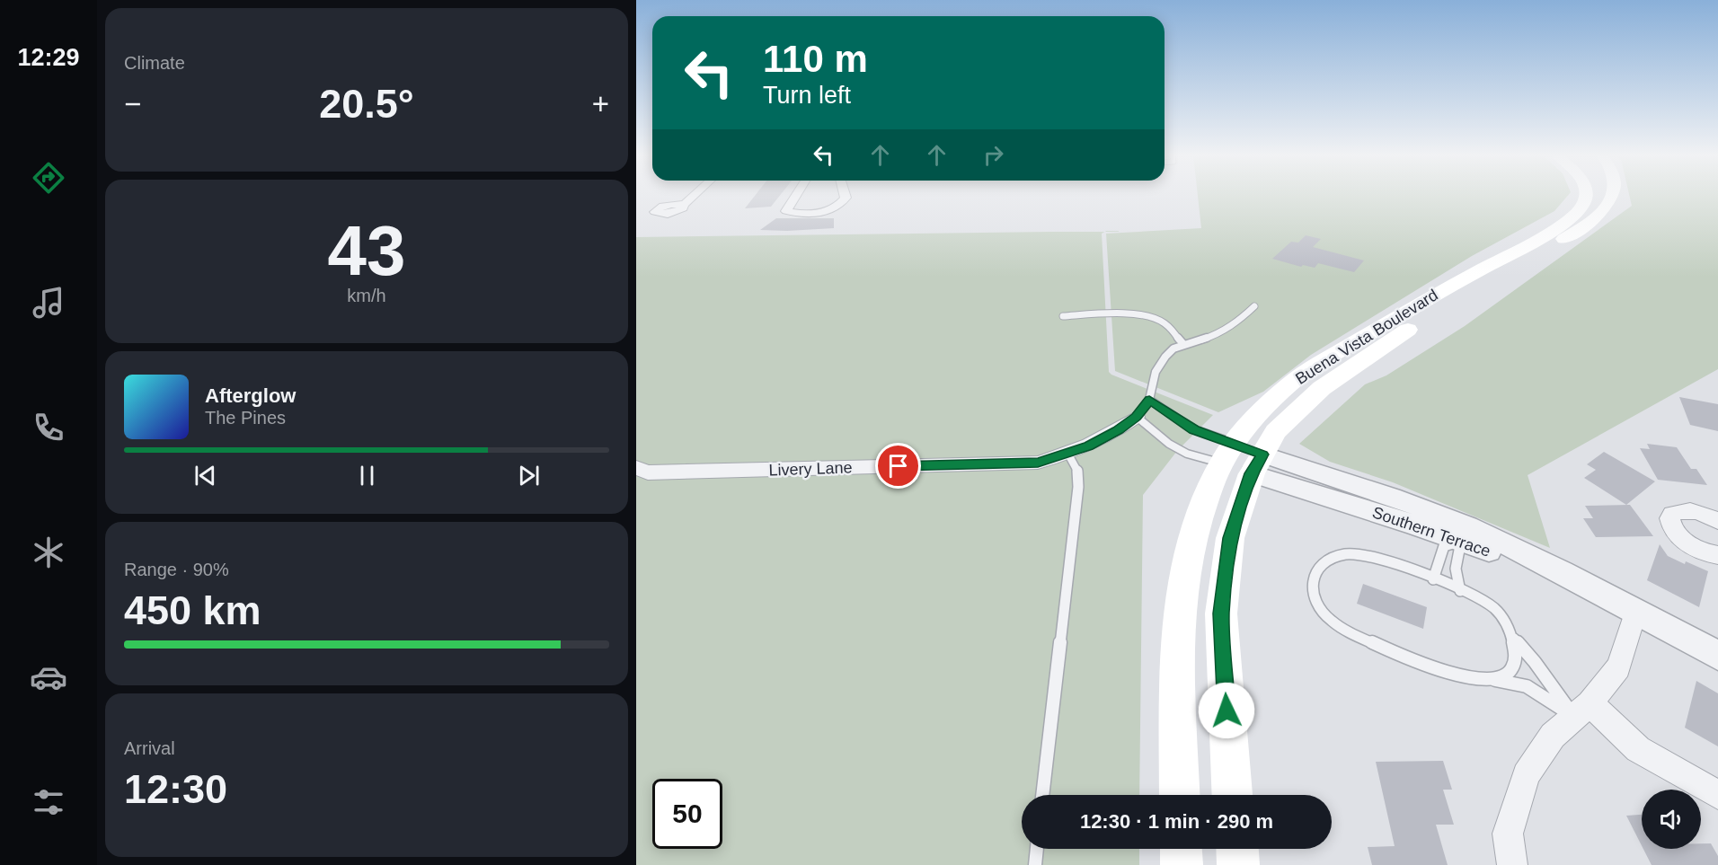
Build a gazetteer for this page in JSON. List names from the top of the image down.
{
  "streets": {
    "main road": ["Buena Vista Boulevard"],
    "street": ["Livery Lane", "Southern Terrace"]
  },
  "crossings": [
    ["Buena Vista Boulevard", "Southern Terrace"]
  ],
  "page": {
    "tabs": "12:29",
    "tile": [
      "Climate",
      ["43", "km/h"],
      ["Range · 90%", "450 km"],
      ["Arrival", "12:30"]
    ],
    "turn": ["110 m", "Turn left"],
    "heat": ["−", "20.5°", "+"],
    "song": ["Afterglow", "The Pines"],
    "limit": "50",
    "trip": "12:30 · 1 min · 290 m"
  }
}
